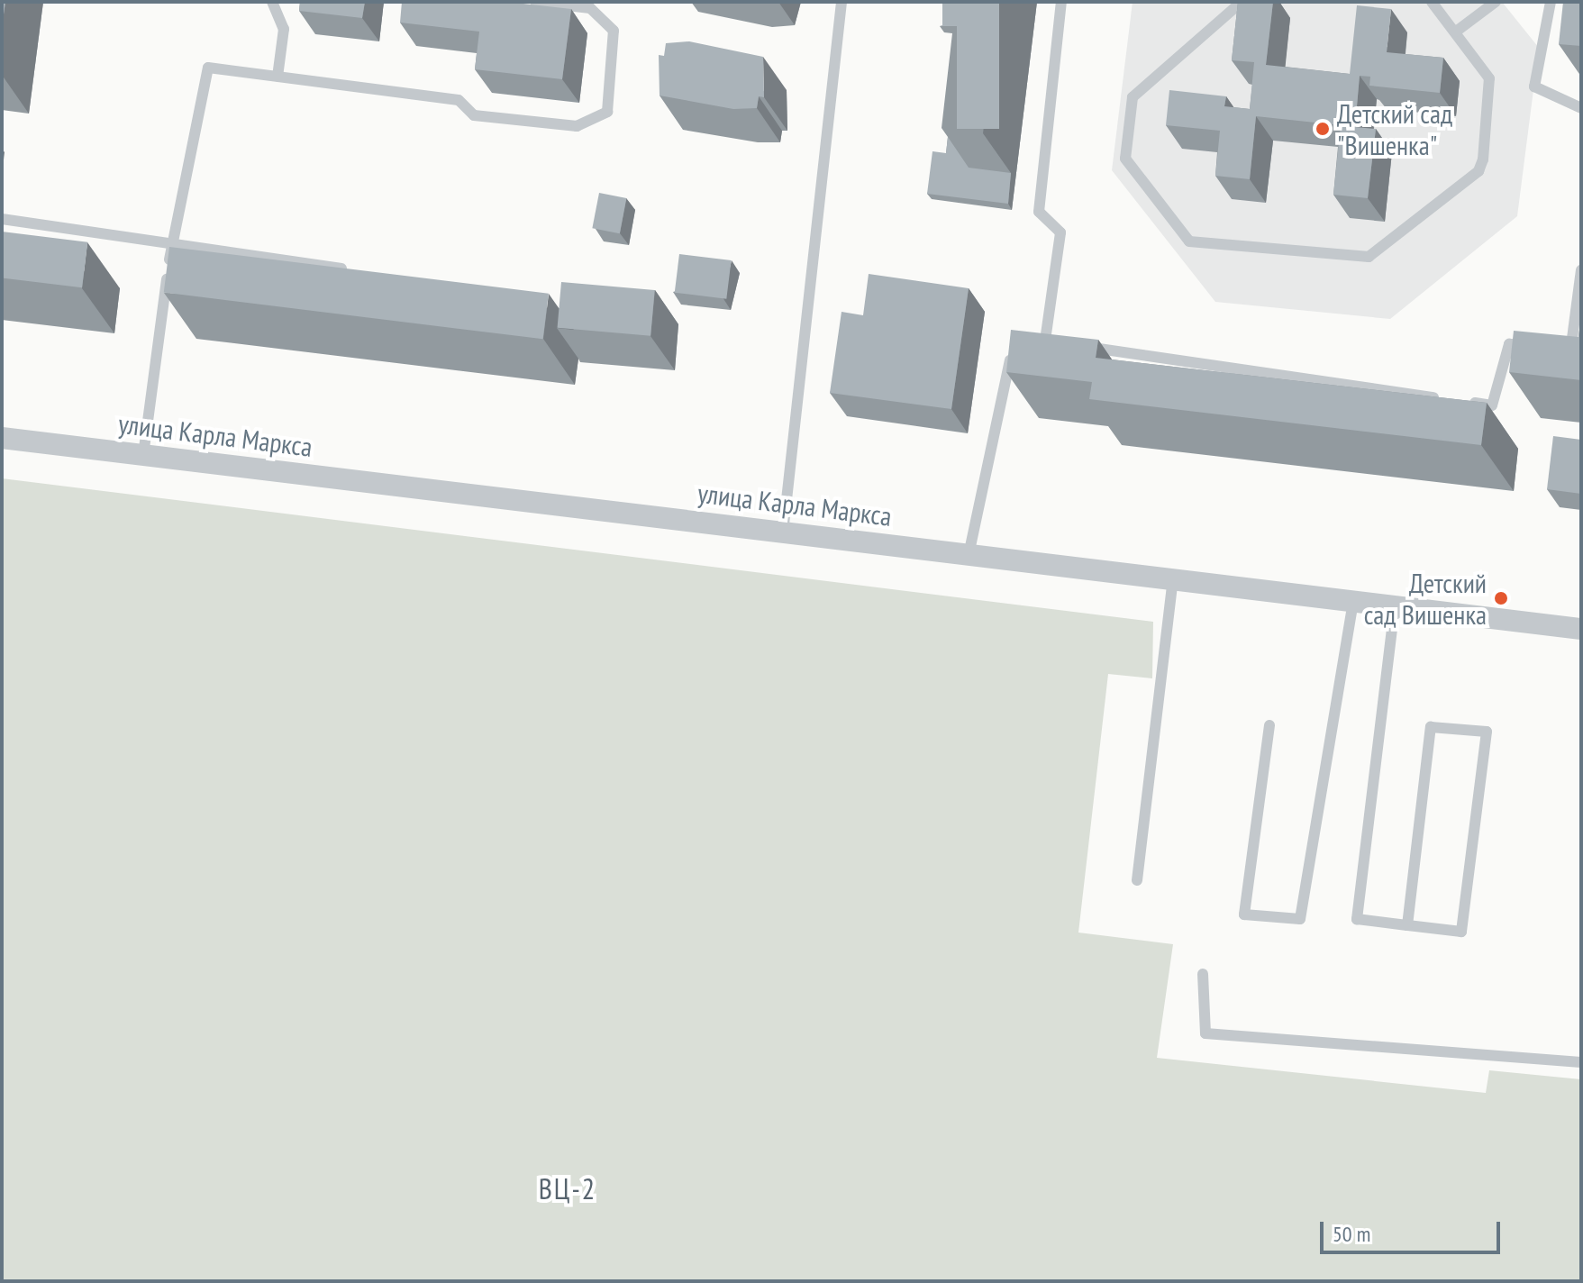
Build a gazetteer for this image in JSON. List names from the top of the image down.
{
  "streets": {
    "street": ["улица Карла Маркса"]
  },
  "districts": ["ВЦ-2"],
  "places": ["Детский сад \"Вишенка\"", "Детский сад Вишенка"],
  "scale_bar": "50 m"
}
